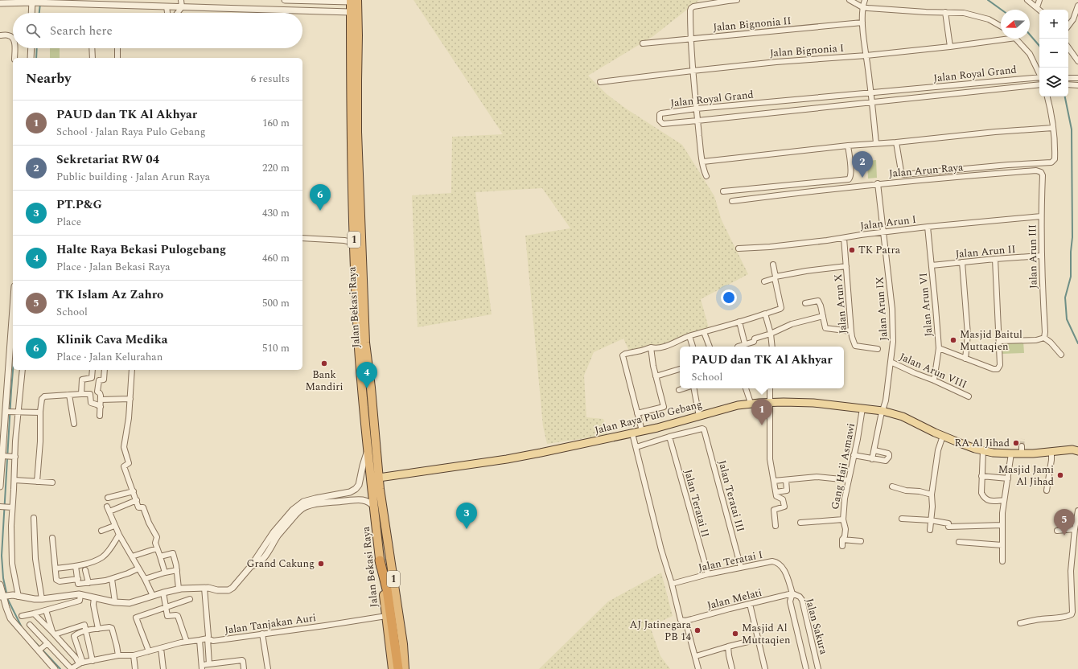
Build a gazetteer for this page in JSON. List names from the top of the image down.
{
  "streets": {
    "highway": ["1", "Jalan Bekasi Raya"],
    "main road": ["Jalan Raya Pulo Gebang"],
    "street": [
      "Jalan Bignonia II",
      "Jalan Bignonia I",
      "Jalan Royal Grand",
      "Jalan Arun Raya",
      "Jalan Arun I",
      "Jalan Arun II",
      "Jalan Arun III",
      "Jalan Arun X",
      "Jalan Arun VI",
      "Jalan Arun IX",
      "Jalan Arun VIII",
      "Gang Haji Asmawi",
      "Jalan Teratai III",
      "Jalan Teratai II",
      "Jalan Teratai I",
      "Jalan Melati",
      "Jalan Tanjakan Auri",
      "Jalan Sakura"
    ]
  },
  "crossings": [
    ["Jalan Arun Raya", "Jalan Arun III"],
    ["Jalan Arun Raya", "Jalan Arun IX"],
    ["Jalan Arun I", "Jalan Arun III"],
    ["Jalan Arun I", "Jalan Arun X"],
    ["Jalan Arun I", "Jalan Arun VI"],
    ["Jalan Arun I", "Jalan Arun IX"],
    ["Jalan Arun II", "Jalan Arun III"],
    ["Jalan Arun II", "Jalan Arun VI"],
    ["Jalan Arun VI", "Jalan Arun VIII"],
    ["Jalan Bekasi Raya", "Jalan Raya Pulo Gebang"],
    ["Jalan Bekasi Raya", "Jalan Tanjakan Auri"],
    ["Jalan Arun IX", "Jalan Arun VIII"],
    ["Jalan Arun IX", "Jalan Raya Pulo Gebang"],
    ["Jalan Raya Pulo Gebang", "Gang Haji Asmawi"],
    ["Jalan Teratai III", "Jalan Teratai II"],
    ["Jalan Teratai III", "Jalan Teratai I"],
    ["Jalan Teratai II", "Jalan Teratai I"],
    ["Jalan Teratai I", "Jalan Melati"],
    ["Jalan Teratai I", "Jalan Sakura"],
    ["Jalan Melati", "Jalan Sakura"]
  ],
  "places": [
    "TK Patra",
    "Masjid Baitul Muttaqien",
    "Bank Mandiri",
    "RA Al Jihad",
    "Masjid Jami Al Jihad",
    "Grand Cakung",
    "AJ Jatinegara PB 14",
    "Masjid Al Muttaqien"
  ],
  "north": "left",
  "page": {
    "map_buttons": ["+", "−"],
    "search": "Search here",
    "heading": ["Nearby", "6 results"],
    "list": [
      {
        "mark": "1",
        "name": "PAUD dan TK Al Akhyar",
        "note": "School · Jalan Raya Pulo Gebang",
        "value": "160 m"
      },
      {
        "mark": "2",
        "name": "Sekretariat RW 04",
        "note": "Public building · Jalan Arun Raya",
        "value": "220 m"
      },
      {
        "mark": "3",
        "name": "PT.P&G",
        "note": "Place",
        "value": "430 m"
      },
      {
        "mark": "4",
        "name": "Halte Raya Bekasi Pulogebang",
        "note": "Place · Jalan Bekasi Raya",
        "value": "460 m"
      },
      {
        "mark": "5",
        "name": "TK Islam Az Zahro",
        "note": "School",
        "value": "500 m"
      },
      {
        "mark": "6",
        "name": "Klinik Cava Medika",
        "note": "Place · Jalan Kelurahan",
        "value": "510 m"
      }
    ],
    "pins": [
      "2",
      "6",
      "4",
      "1",
      "3",
      "5"
    ],
    "popup": ["PAUD dan TK Al Akhyar", "School"]
  }
}
